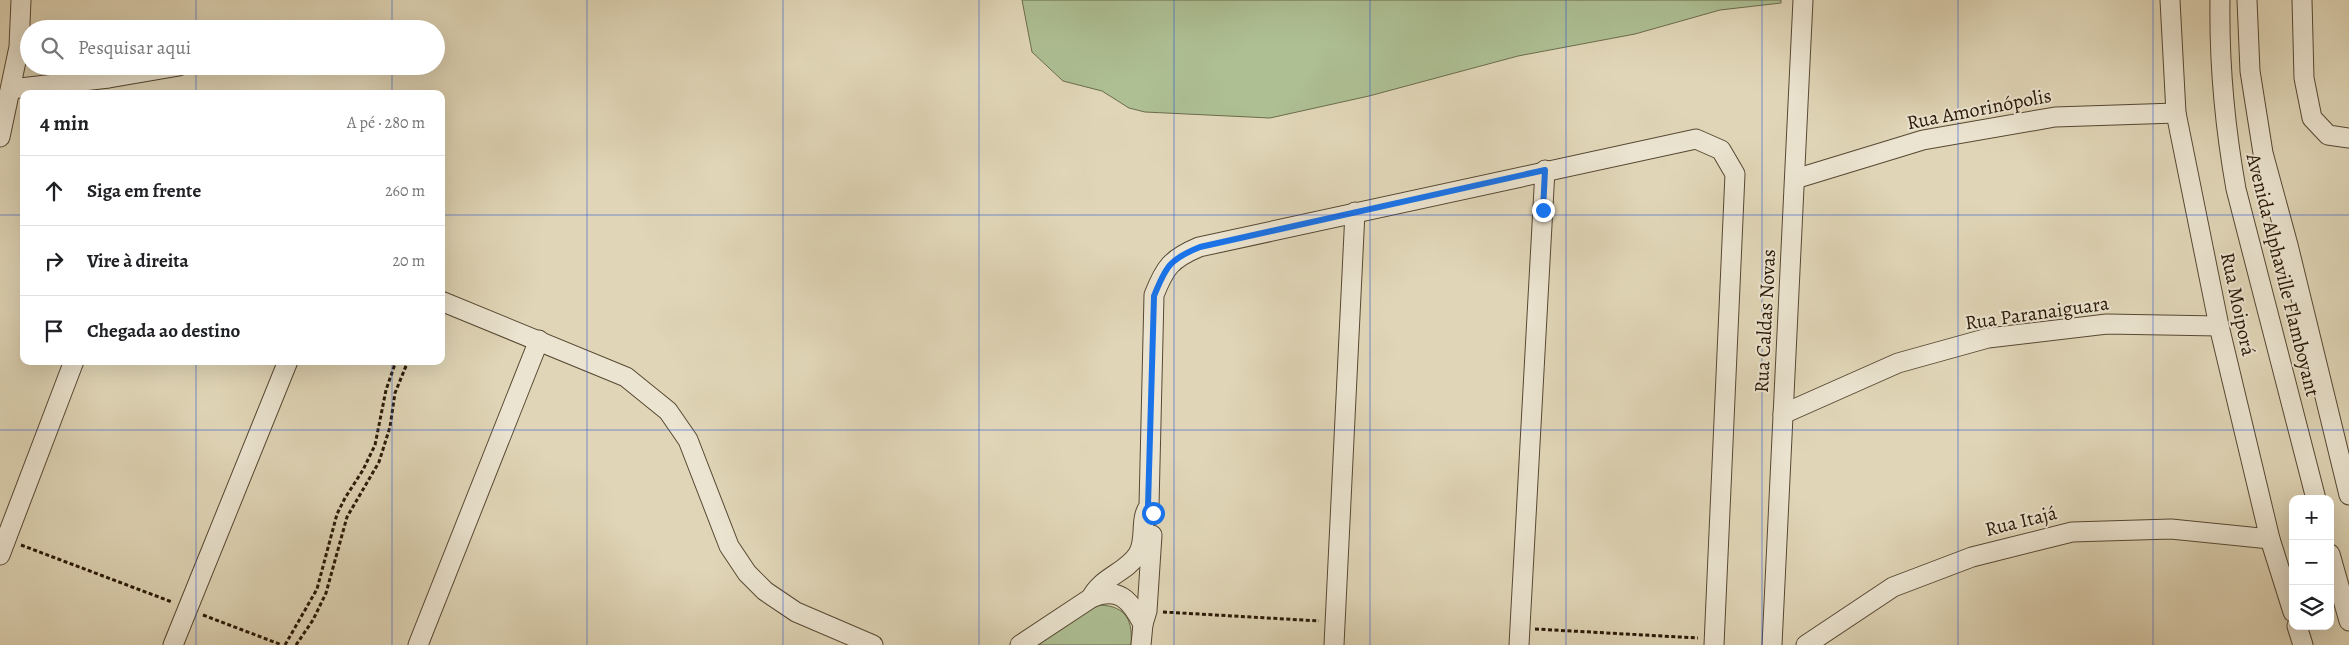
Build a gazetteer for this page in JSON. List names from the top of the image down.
{
  "streets": {
    "street": [
      "Rua Amorinópolis",
      "Avenida Alphaville Flamboyant",
      "Rua Moiporá",
      "Rua Paranaiguara",
      "Rua Caldas Novas",
      "Rua Itajá"
    ]
  },
  "crossings": [
    ["Rua Amorinópolis", "Rua Moiporá"],
    ["Rua Amorinópolis", "Rua Caldas Novas"],
    ["Rua Moiporá", "Rua Paranaiguara"],
    ["Rua Moiporá", "Rua Itajá"],
    ["Rua Paranaiguara", "Rua Caldas Novas"]
  ],
  "page": {
    "search": "Pesquisar aqui",
    "heading": ["4 min", "A pé · 280 m"],
    "list": [
      ["Siga em frente", "260 m"],
      ["Vire à direita", "20 m"],
      "Chegada ao destino"
    ],
    "map_buttons": ["+", "−"]
  }
}
